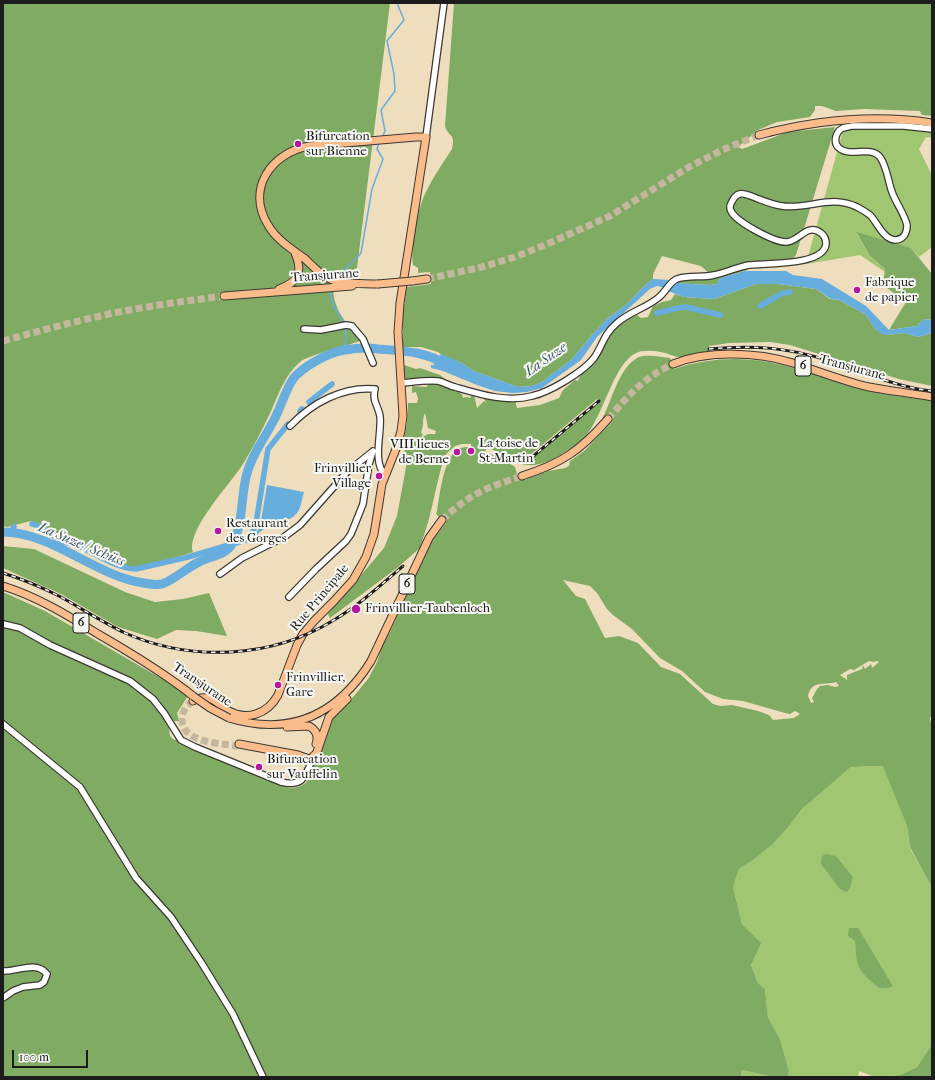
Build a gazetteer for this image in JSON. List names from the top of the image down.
{
  "streets": {
    "main road": ["Transjurane", "6", "Rue Principale"]
  },
  "crossings": [
    ["Transjurane", "Rue Principale"]
  ],
  "water": ["La Suze", "La Suze / Schüss"],
  "places": [
    "Bifurcation sur Bienne",
    "Fabrique de papier",
    "La toise de St-Martin",
    "VIII lieues de Berne",
    "Frinvillier Village",
    "Restaurant des Gorges",
    "Frinvillier-Taubenloch",
    "Frinvillier, Gare",
    "Bifuracation sur Vauffelin"
  ],
  "scale_bar": "100 m"
}
